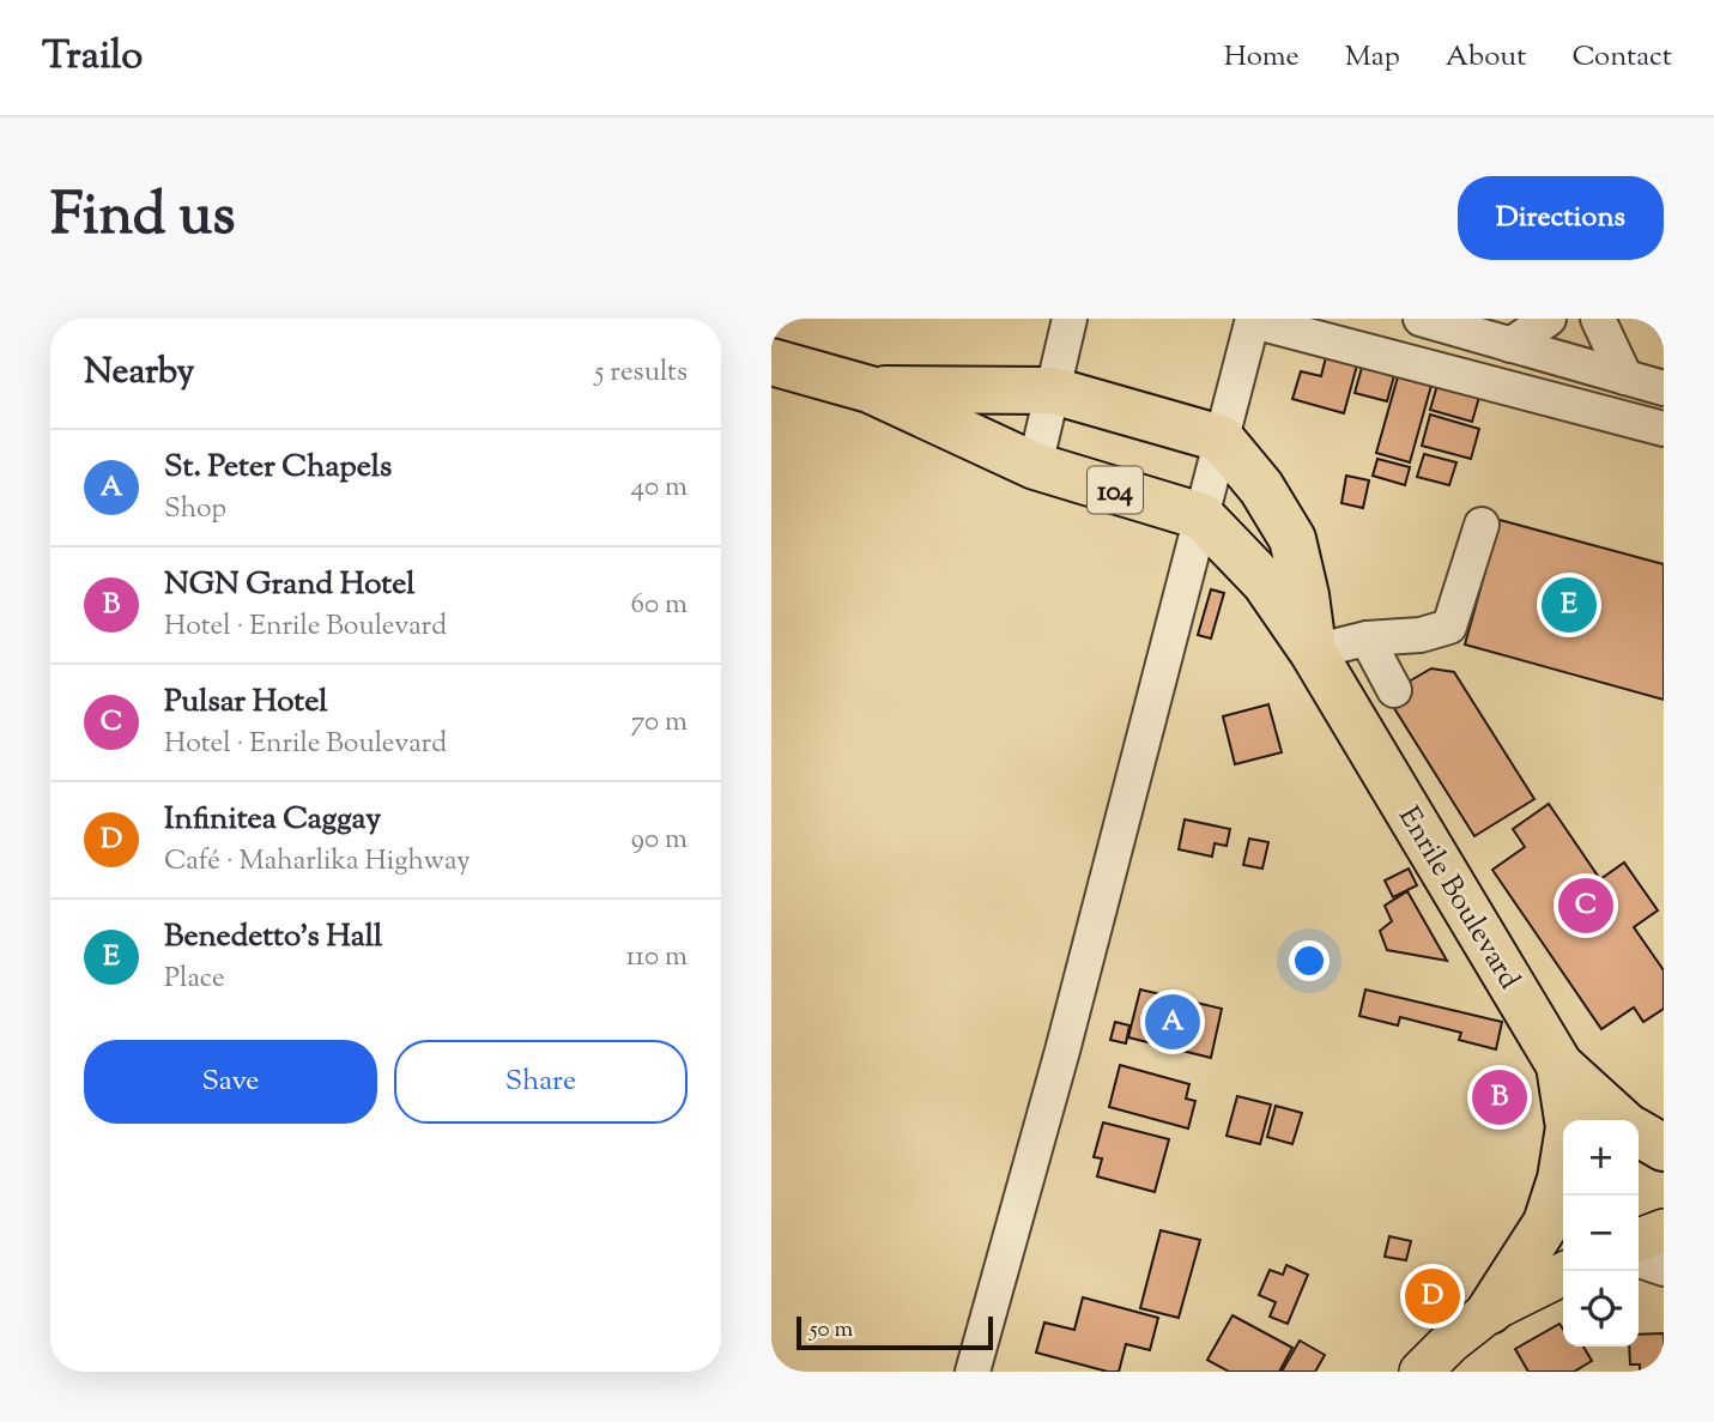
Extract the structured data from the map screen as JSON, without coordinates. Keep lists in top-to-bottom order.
{
  "streets": {
    "highway": ["104", "Enrile Boulevard"]
  },
  "crossings": [
    ["104", "Enrile Boulevard"]
  ],
  "scale_bar": "50 m",
  "page": {
    "header": "Trailo",
    "nav": [
      "Home",
      "Map",
      "About",
      "Contact"
    ],
    "title": "Find us",
    "buttons": [
      "Directions",
      ["Save", "Share"]
    ],
    "heading": ["Nearby", "5 results"],
    "list": [
      {
        "mark": "A",
        "name": "St. Peter Chapels",
        "note": "Shop",
        "value": "40 m"
      },
      {
        "mark": "B",
        "name": "NGN Grand Hotel",
        "note": "Hotel · Enrile Boulevard",
        "value": "60 m"
      },
      {
        "mark": "C",
        "name": "Pulsar Hotel",
        "note": "Hotel · Enrile Boulevard",
        "value": "70 m"
      },
      {
        "mark": "D",
        "name": "Infinitea Caggay",
        "note": "Café · Maharlika Highway",
        "value": "90 m"
      },
      {
        "mark": "E",
        "name": "Benedetto's Hall",
        "note": "Place",
        "value": "110 m"
      }
    ],
    "pins": [
      "E",
      "C",
      "A",
      "B",
      "D"
    ],
    "map_buttons": ["+", "−"],
    "scale": "50 m"
  }
}
